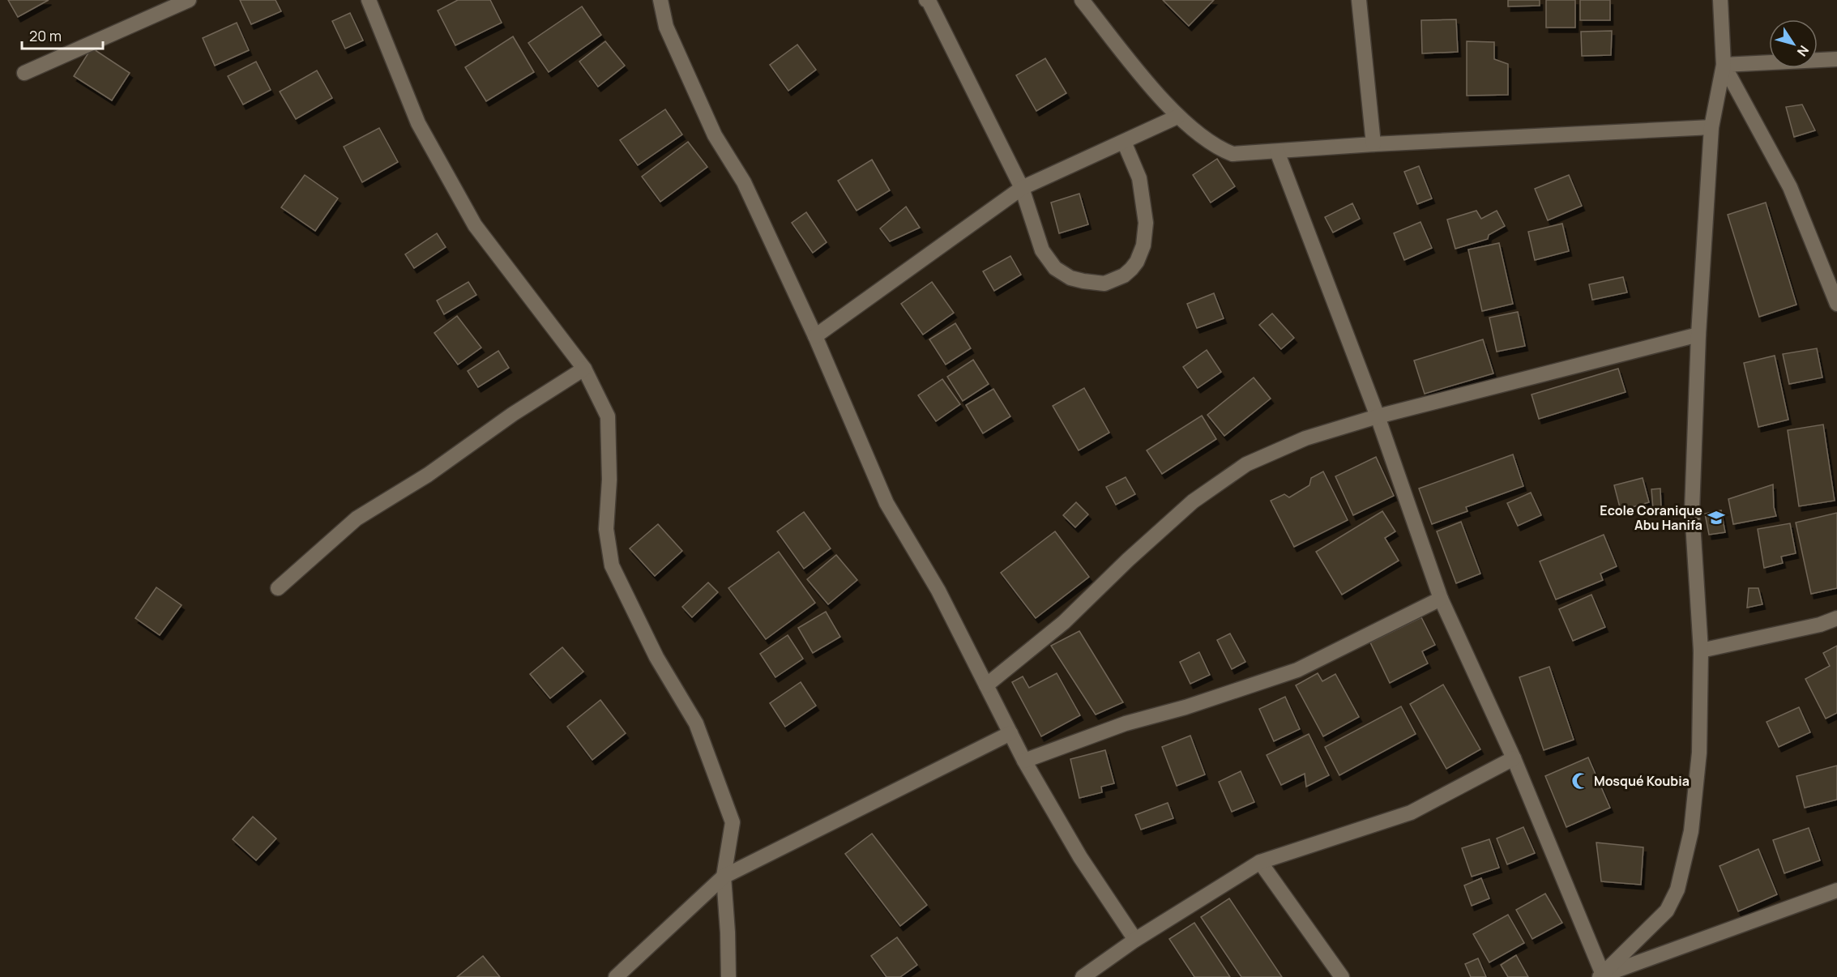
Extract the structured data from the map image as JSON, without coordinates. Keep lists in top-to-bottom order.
{
  "places": {
    "school or university": ["Ecole Coranique Abu Hanifa"],
    "mosque": ["Mosqué Koubia"]
  },
  "scale_bar": "20 m",
  "north": "bottom right"
}
